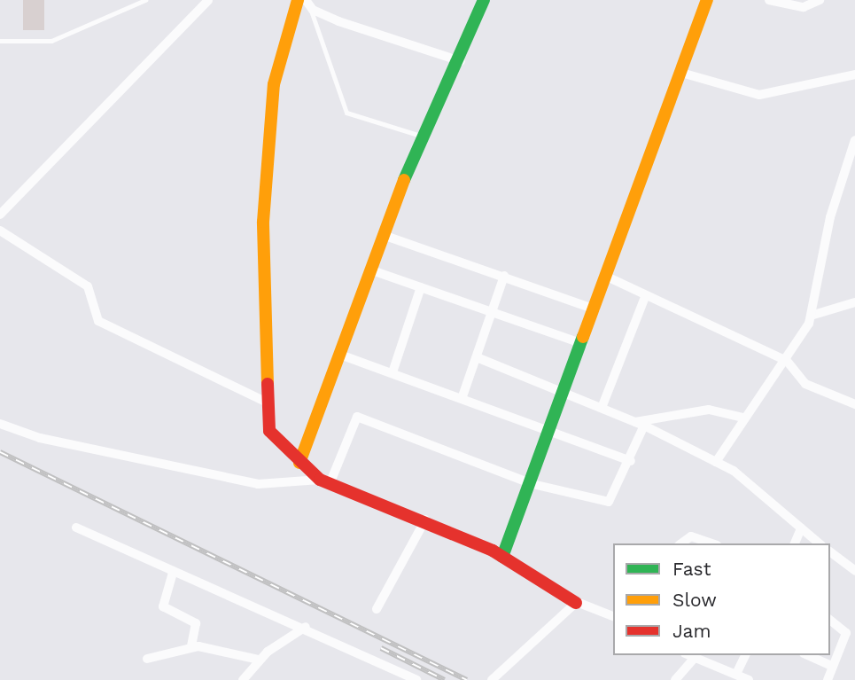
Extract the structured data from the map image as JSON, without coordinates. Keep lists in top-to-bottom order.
{
  "legend": ["Fast", "Slow", "Jam"]
}
